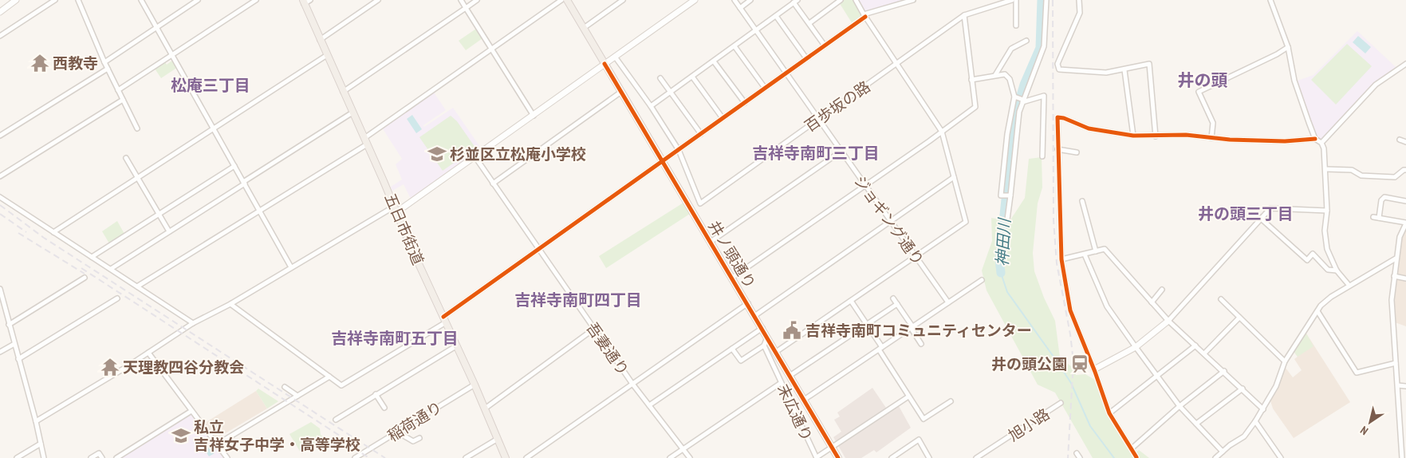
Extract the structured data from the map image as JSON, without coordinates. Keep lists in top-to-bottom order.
{
  "streets": {
    "main road": ["五日市街道", "井ノ頭通り"],
    "street": [
      "百歩坂の路",
      "ジョギング通り",
      "吾妻通り",
      "末広通り",
      "稲荷通り",
      "旭小路"
    ]
  },
  "crossings": [
    ["百歩坂の路", "ジョギング通り"],
    ["五日市街道", "稲荷通り"]
  ],
  "districts": [
    "井の頭",
    "松庵三丁目",
    "吉祥寺南町三丁目",
    "井の頭三丁目",
    "吉祥寺南町四丁目",
    "吉祥寺南町五丁目"
  ],
  "water": ["神田川"],
  "places": {
    "temple": ["西教寺", "天理教四谷分教会"],
    "school or university": ["杉並区立松庵小学校", "私立 吉祥女子中学・高等学校"],
    "public building": ["吉祥寺南町コミュニティセンター"],
    "station": ["井の頭公園"]
  },
  "north": "bottom left"
}
